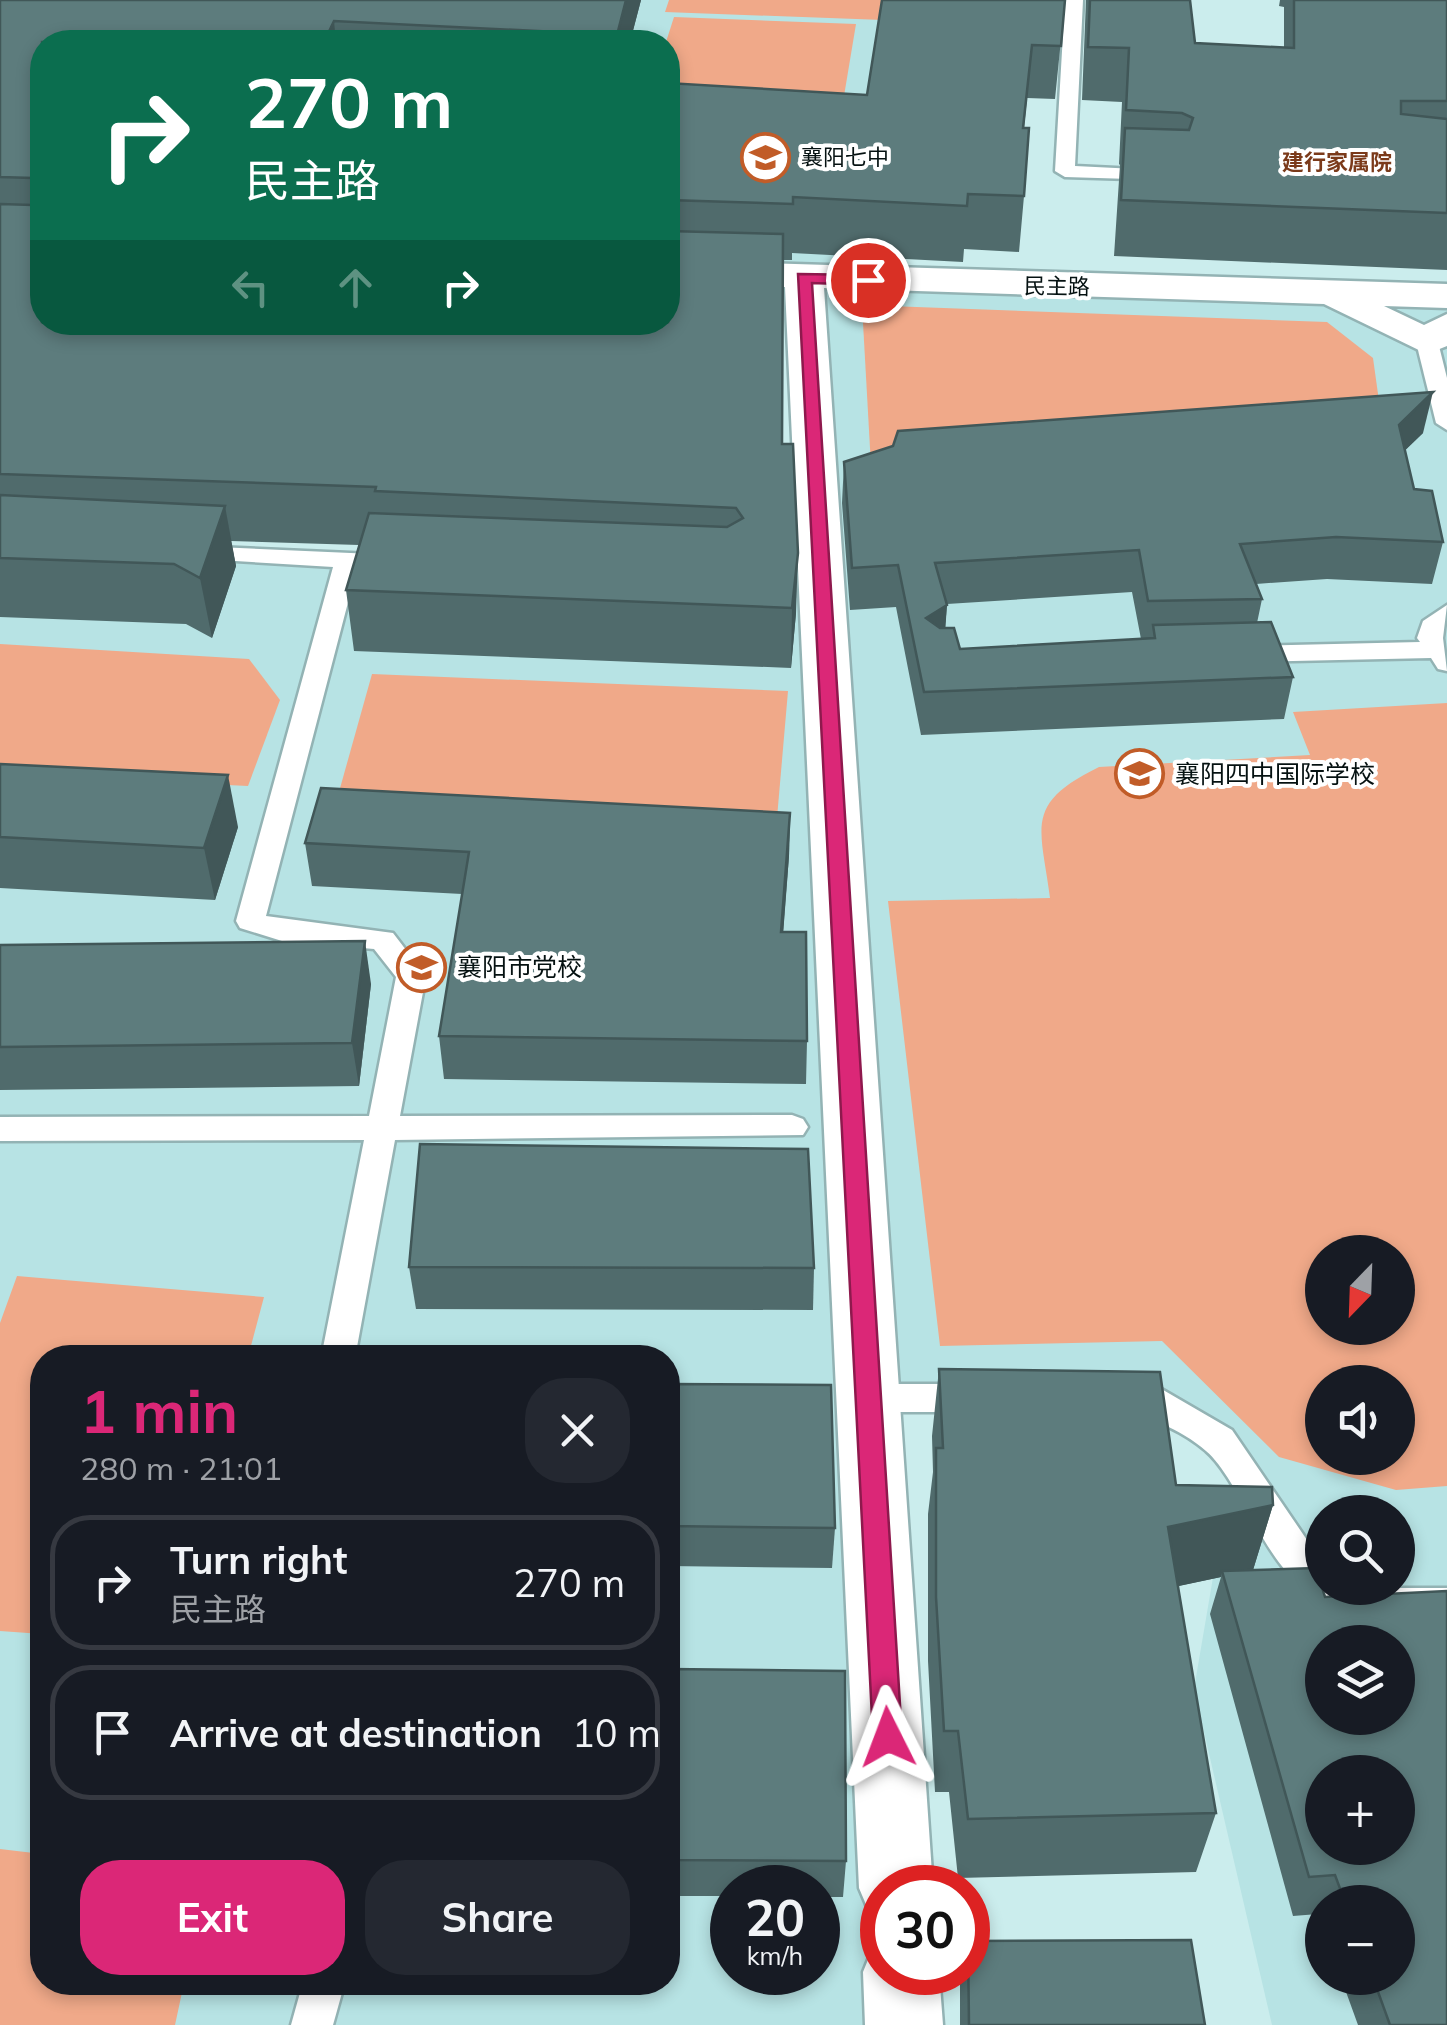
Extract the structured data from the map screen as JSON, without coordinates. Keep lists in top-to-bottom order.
{
  "streets": {
    "street": ["民主路"]
  },
  "districts": ["建行家属院"],
  "places": {
    "school or university": ["襄阳七中", "襄阳四中国际学校", "襄阳市党校"]
  },
  "north": "bottom left",
  "page": {
    "turn": ["270 m", "民主路"],
    "map_buttons": ["+", "−"],
    "heading": ["1 min", "280 m · 21:01"],
    "list": [
      {
        "name": "Turn right",
        "note": "民主路",
        "value": "270 m"
      },
      {
        "name": "Arrive at destination",
        "value": "10 m"
      }
    ],
    "buttons": ["Exit", "Share"],
    "speed": "20 km/h",
    "limit": "30"
  }
}
